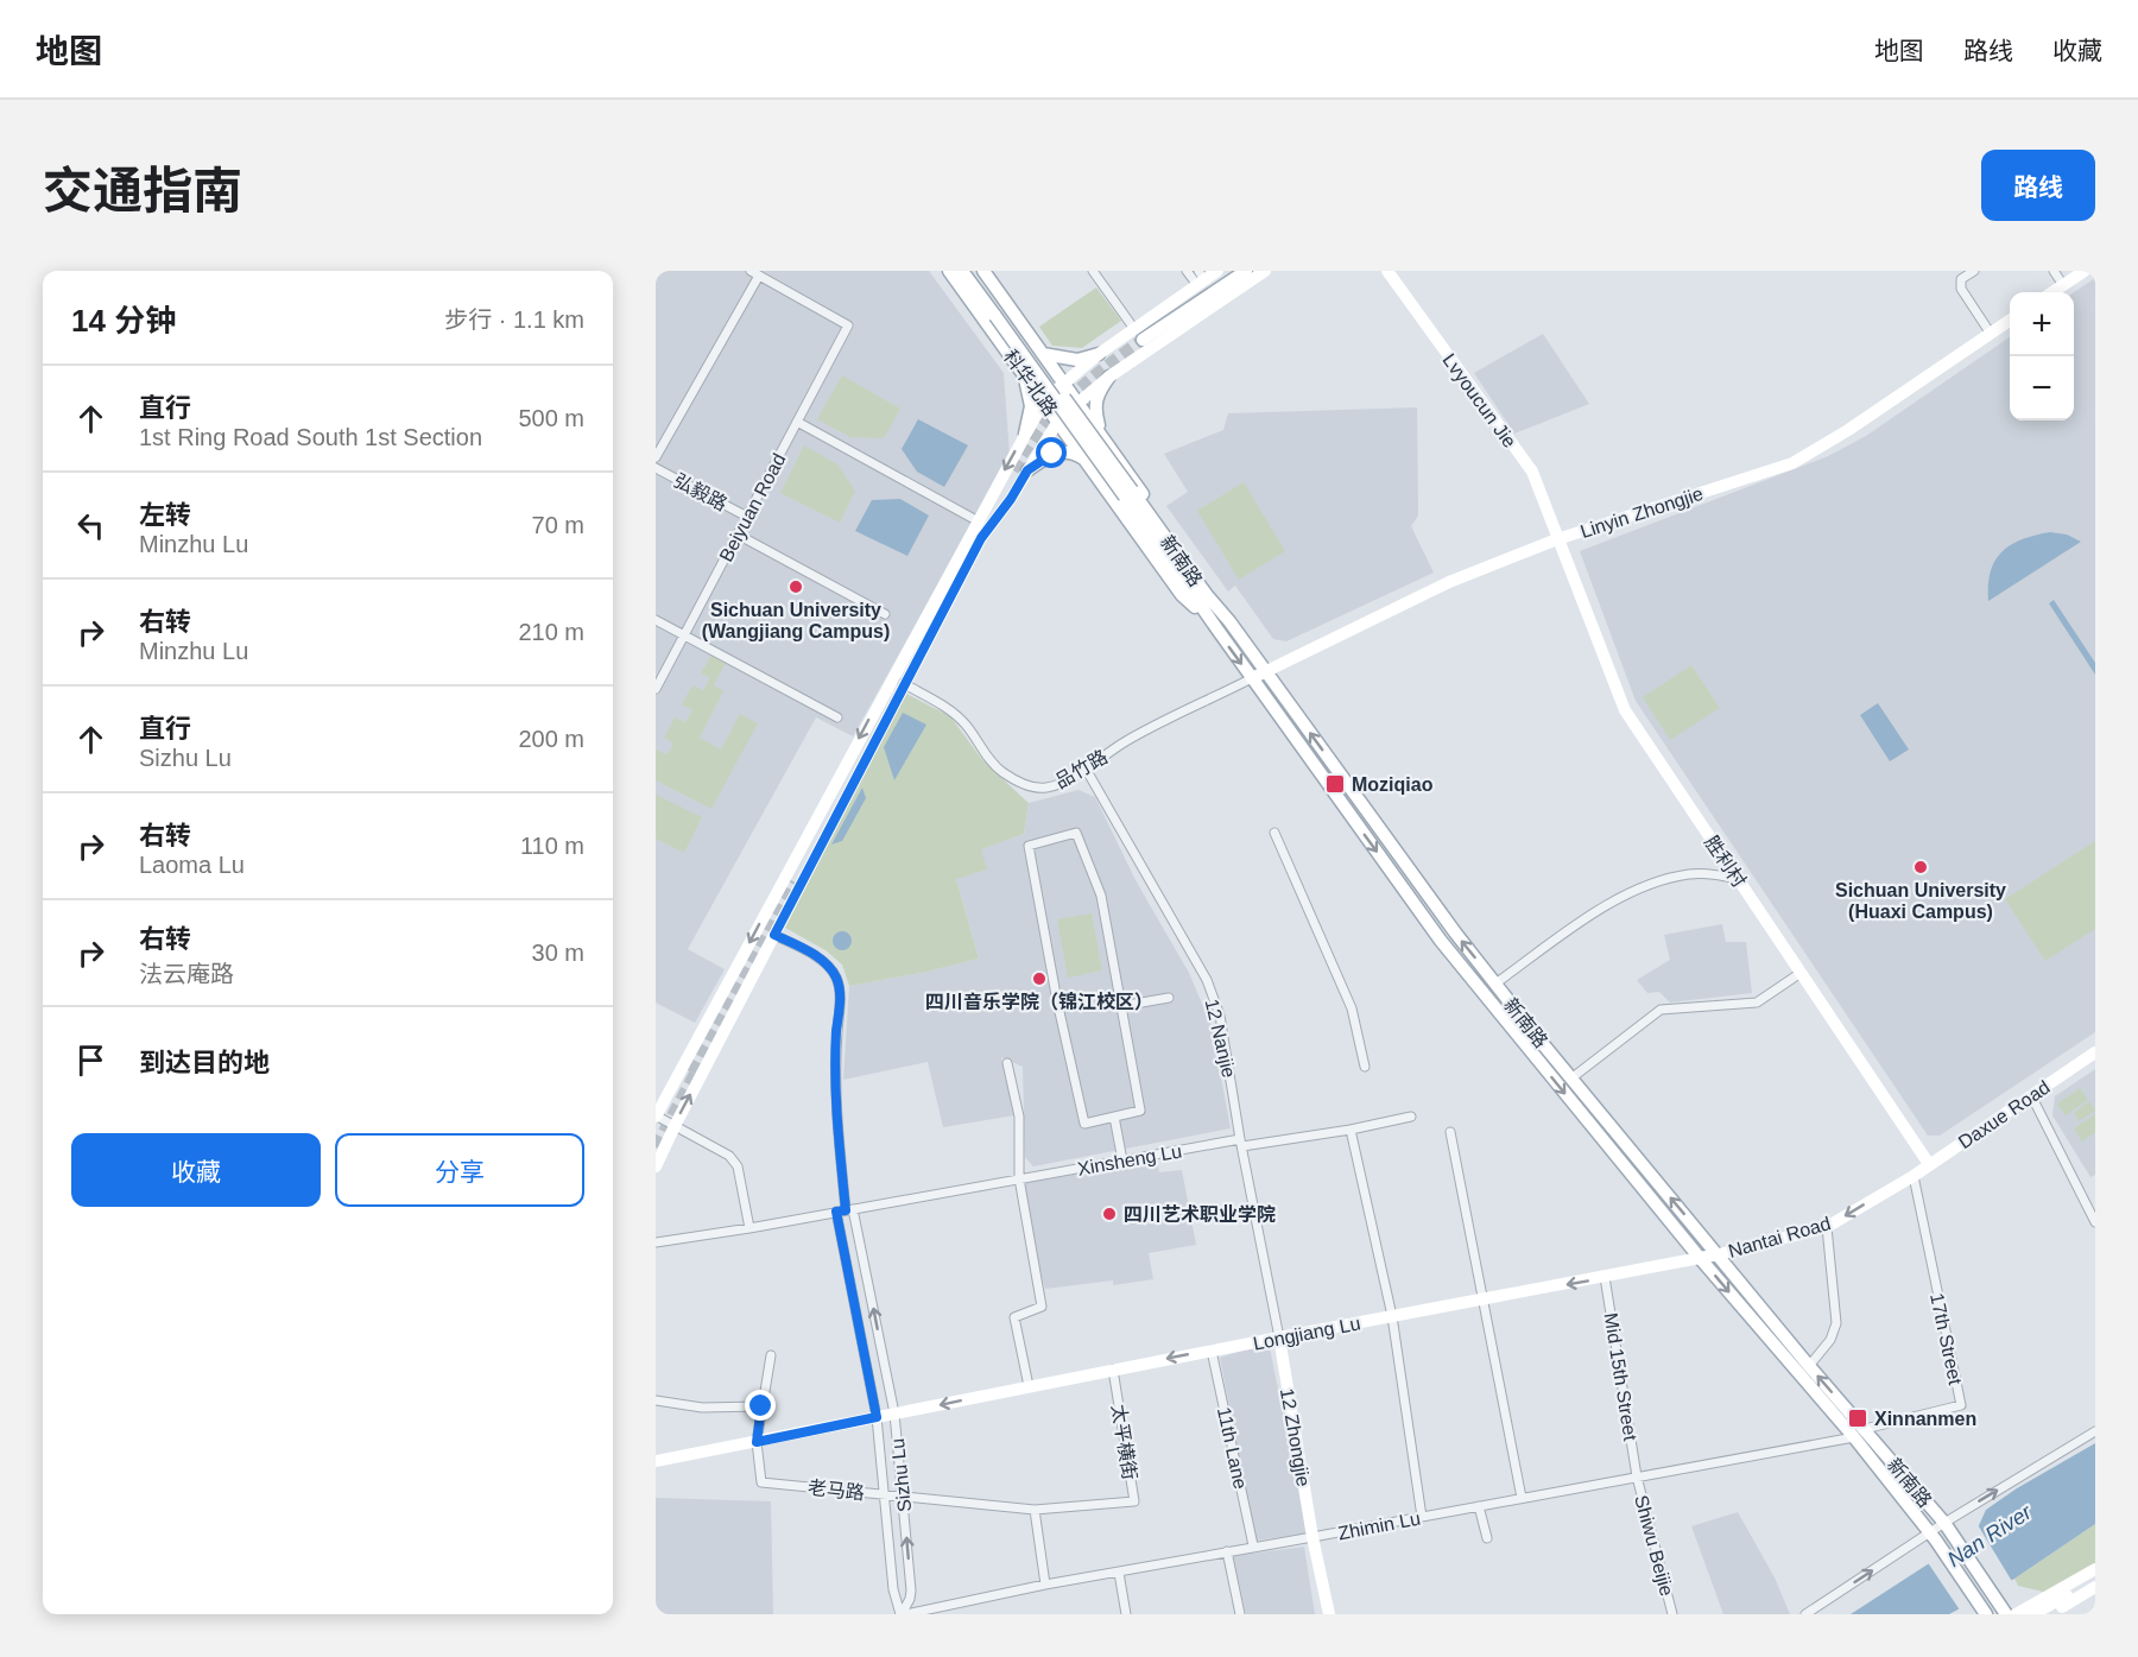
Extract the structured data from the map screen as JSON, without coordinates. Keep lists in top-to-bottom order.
{
  "streets": {
    "main road": [
      "科华北路",
      "Lvyoucun Jie",
      "Linyin Zhongjie",
      "新南路",
      "胜利村",
      "Daxue Road",
      "Nantai Road",
      "Longjiang Lu",
      "12 Zhongjie"
    ],
    "street": [
      "弘毅路",
      "Beiyuan Road",
      "品竹路",
      "12 Nanjie",
      "Xinsheng Lu",
      "17th Street",
      "Mid 15th Street",
      "太平横街",
      "11th Lane",
      "Sizhu Lu",
      "老马路",
      "Zhimin Lu",
      "Shiwu Beijie"
    ]
  },
  "crossings": [
    ["科华北路", "新南路"],
    ["Lvyoucun Jie", "Linyin Zhongjie"],
    ["Lvyoucun Jie", "胜利村"],
    ["弘毅路", "Beiyuan Road"],
    ["Linyin Zhongjie", "新南路"],
    ["Linyin Zhongjie", "品竹路"],
    ["Linyin Zhongjie", "胜利村"],
    ["新南路", "品竹路"],
    ["新南路", "Nantai Road"],
    ["新南路", "Longjiang Lu"],
    ["新南路", "17th Street"],
    ["新南路", "Zhimin Lu"],
    ["品竹路", "12 Nanjie"],
    ["胜利村", "Daxue Road"],
    ["12 Nanjie", "Xinsheng Lu"],
    ["12 Nanjie", "Longjiang Lu"],
    ["12 Nanjie", "12 Zhongjie"],
    ["Daxue Road", "Nantai Road"],
    ["Daxue Road", "17th Street"],
    ["Xinsheng Lu", "Sizhu Lu"],
    ["Nantai Road", "Longjiang Lu"],
    ["Nantai Road", "17th Street"],
    ["Longjiang Lu", "Mid 15th Street"],
    ["Longjiang Lu", "12 Zhongjie"],
    ["Longjiang Lu", "太平横街"],
    ["Longjiang Lu", "11th Lane"],
    ["Longjiang Lu", "Sizhu Lu"],
    ["Longjiang Lu", "老马路"],
    ["17th Street", "Zhimin Lu"],
    ["Mid 15th Street", "Zhimin Lu"],
    ["Mid 15th Street", "Shiwu Beijie"],
    ["12 Zhongjie", "Zhimin Lu"],
    ["太平横街", "老马路"],
    ["11th Lane", "Zhimin Lu"],
    ["Sizhu Lu", "老马路"],
    ["Sizhu Lu", "Zhimin Lu"],
    ["Zhimin Lu", "Shiwu Beijie"]
  ],
  "one_way": ["Nantai Road"],
  "water": ["Nan River"],
  "places": {
    "other": [
      "Sichuan University (Wangjiang Campus)",
      "Sichuan University (Huaxi Campus)",
      "四川音乐学院（锦江校区）",
      "四川艺术职业学院"
    ],
    "transit": ["Moziqiao", "Xinnanmen"]
  },
  "page": {
    "header": "地图",
    "nav": ["地图", "路线", "收藏"],
    "title": "交通指南",
    "buttons": [
      "路线",
      ["收藏", "分享"]
    ],
    "heading": ["14 分钟", "步行 · 1.1 km"],
    "map_buttons": ["+", "−"],
    "list": [
      ["直行", "1st Ring Road South 1st Section", "500 m"],
      ["左转", "Minzhu Lu", "70 m"],
      ["右转", "Minzhu Lu", "210 m"],
      ["直行", "Sizhu Lu", "200 m"],
      ["右转", "Laoma Lu", "110 m"],
      ["右转", "法云庵路", "30 m"],
      "到达目的地"
    ]
  }
}
